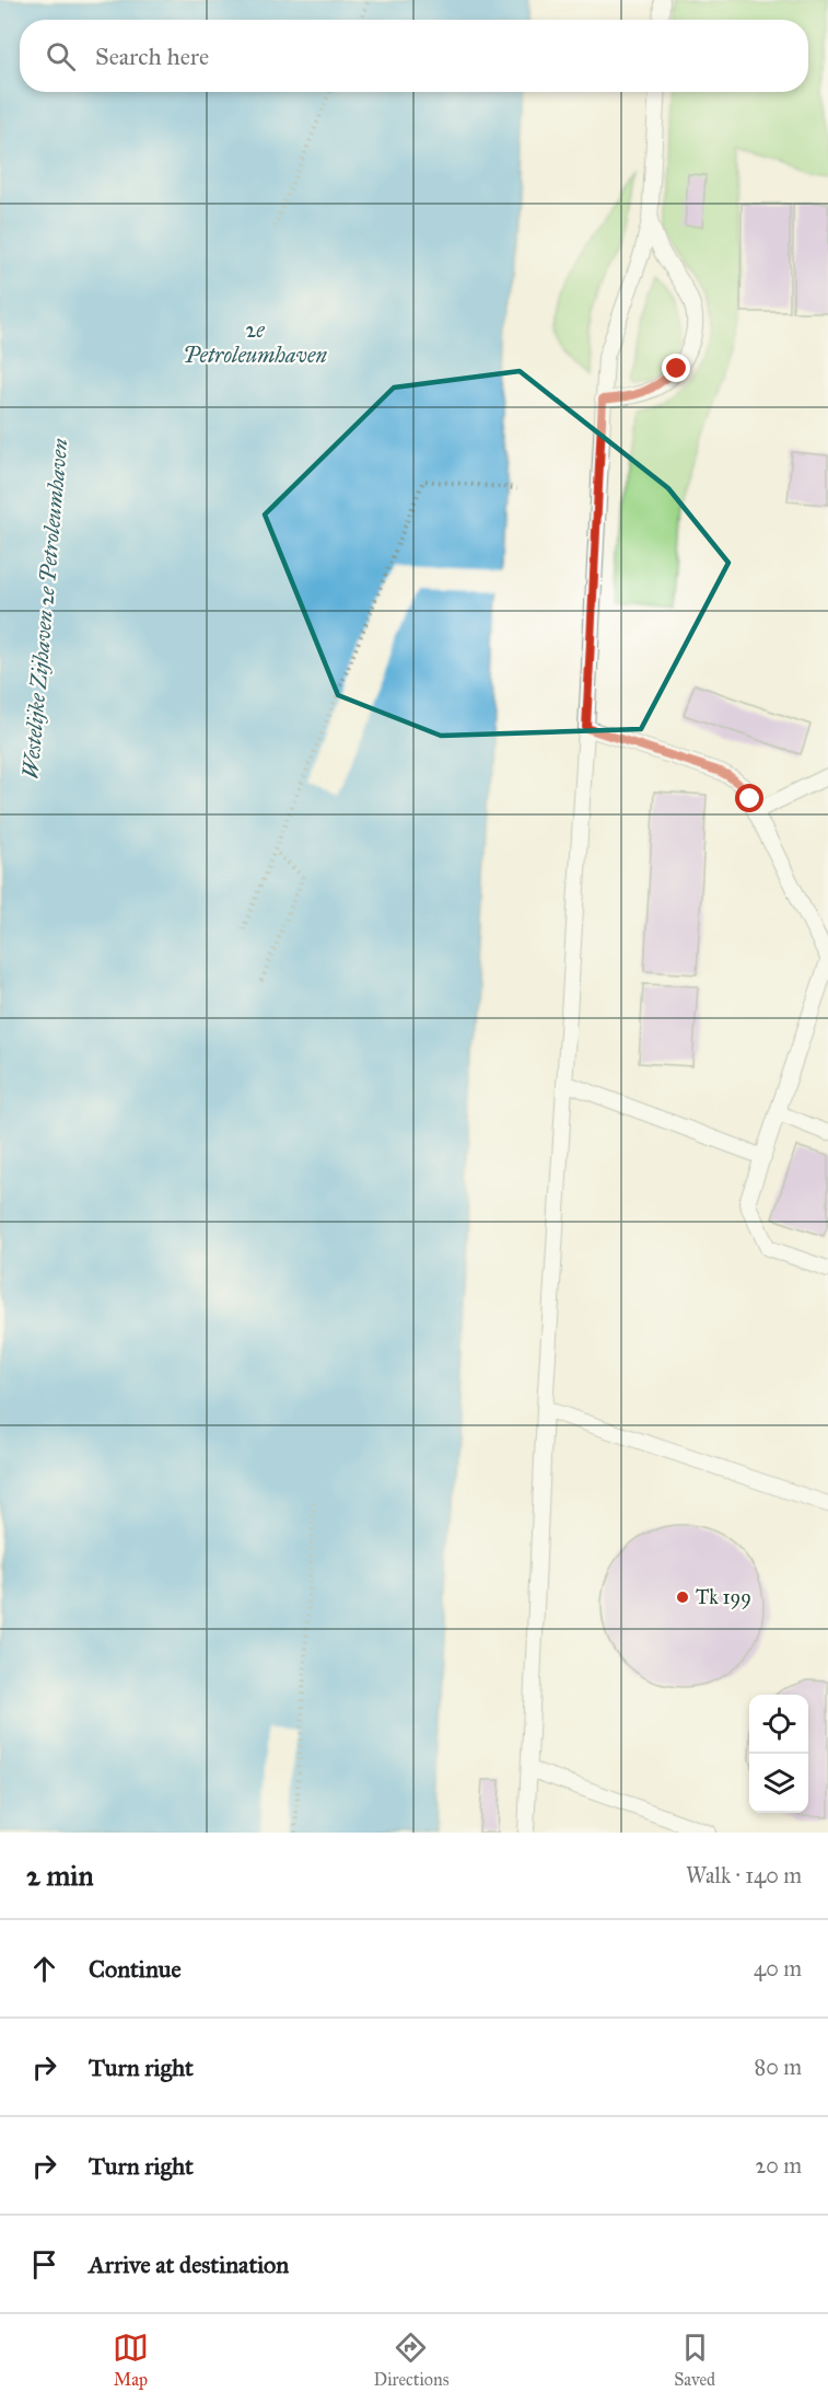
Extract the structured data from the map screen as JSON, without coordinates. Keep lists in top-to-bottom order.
{
  "water": ["2e Petroleumhaven", "Westelijke Zijhaven 2e Petroleumhaven"],
  "places": ["Tk 199"],
  "page": {
    "search": "Search here",
    "heading": ["2 min", "Walk · 140 m"],
    "list": [
      ["Continue", "40 m"],
      ["Turn right", "80 m"],
      ["Turn right", "20 m"],
      "Arrive at destination"
    ],
    "nav": ["Map", "Directions", "Saved"]
  }
}
